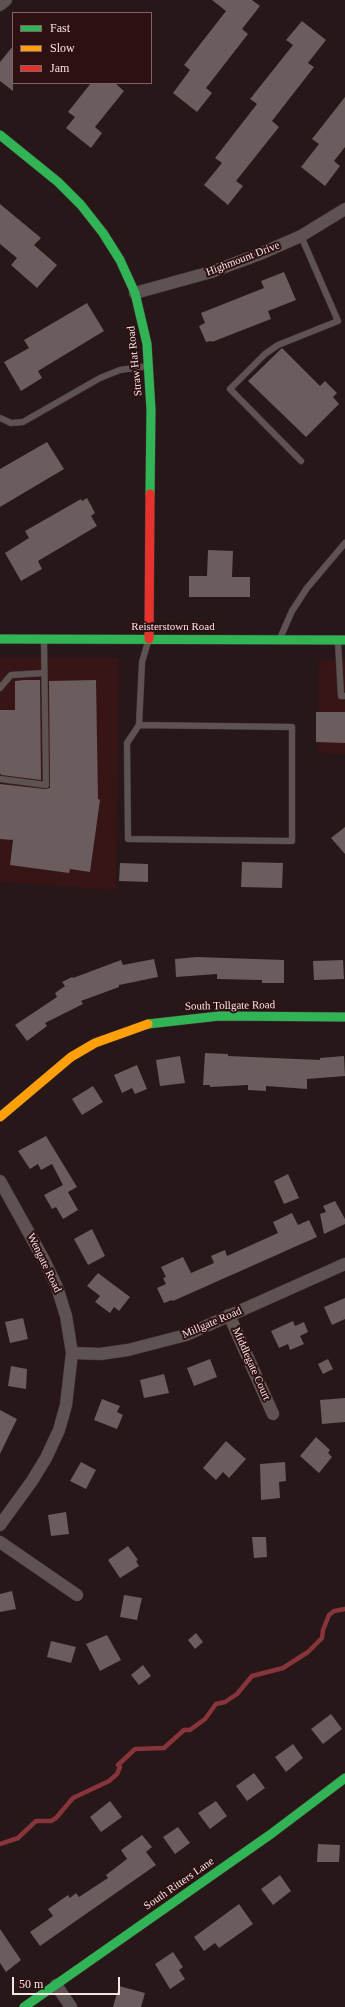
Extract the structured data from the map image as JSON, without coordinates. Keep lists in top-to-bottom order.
{
  "streets": {
    "street": [
      "Highmount Drive",
      "Straw Hat Road",
      "Reisterstown Road",
      "South Tollgate Road",
      "Wengate Road",
      "Millgate Road",
      "Middlegate Court",
      "South Ritters Lane"
    ]
  },
  "crossings": [
    ["Highmount Drive", "Straw Hat Road"],
    ["Straw Hat Road", "Reisterstown Road"],
    ["Wengate Road", "Millgate Road"],
    ["Millgate Road", "Middlegate Court"]
  ],
  "legend": ["Fast", "Slow", "Jam"],
  "scale_bar": "50 m"
}
